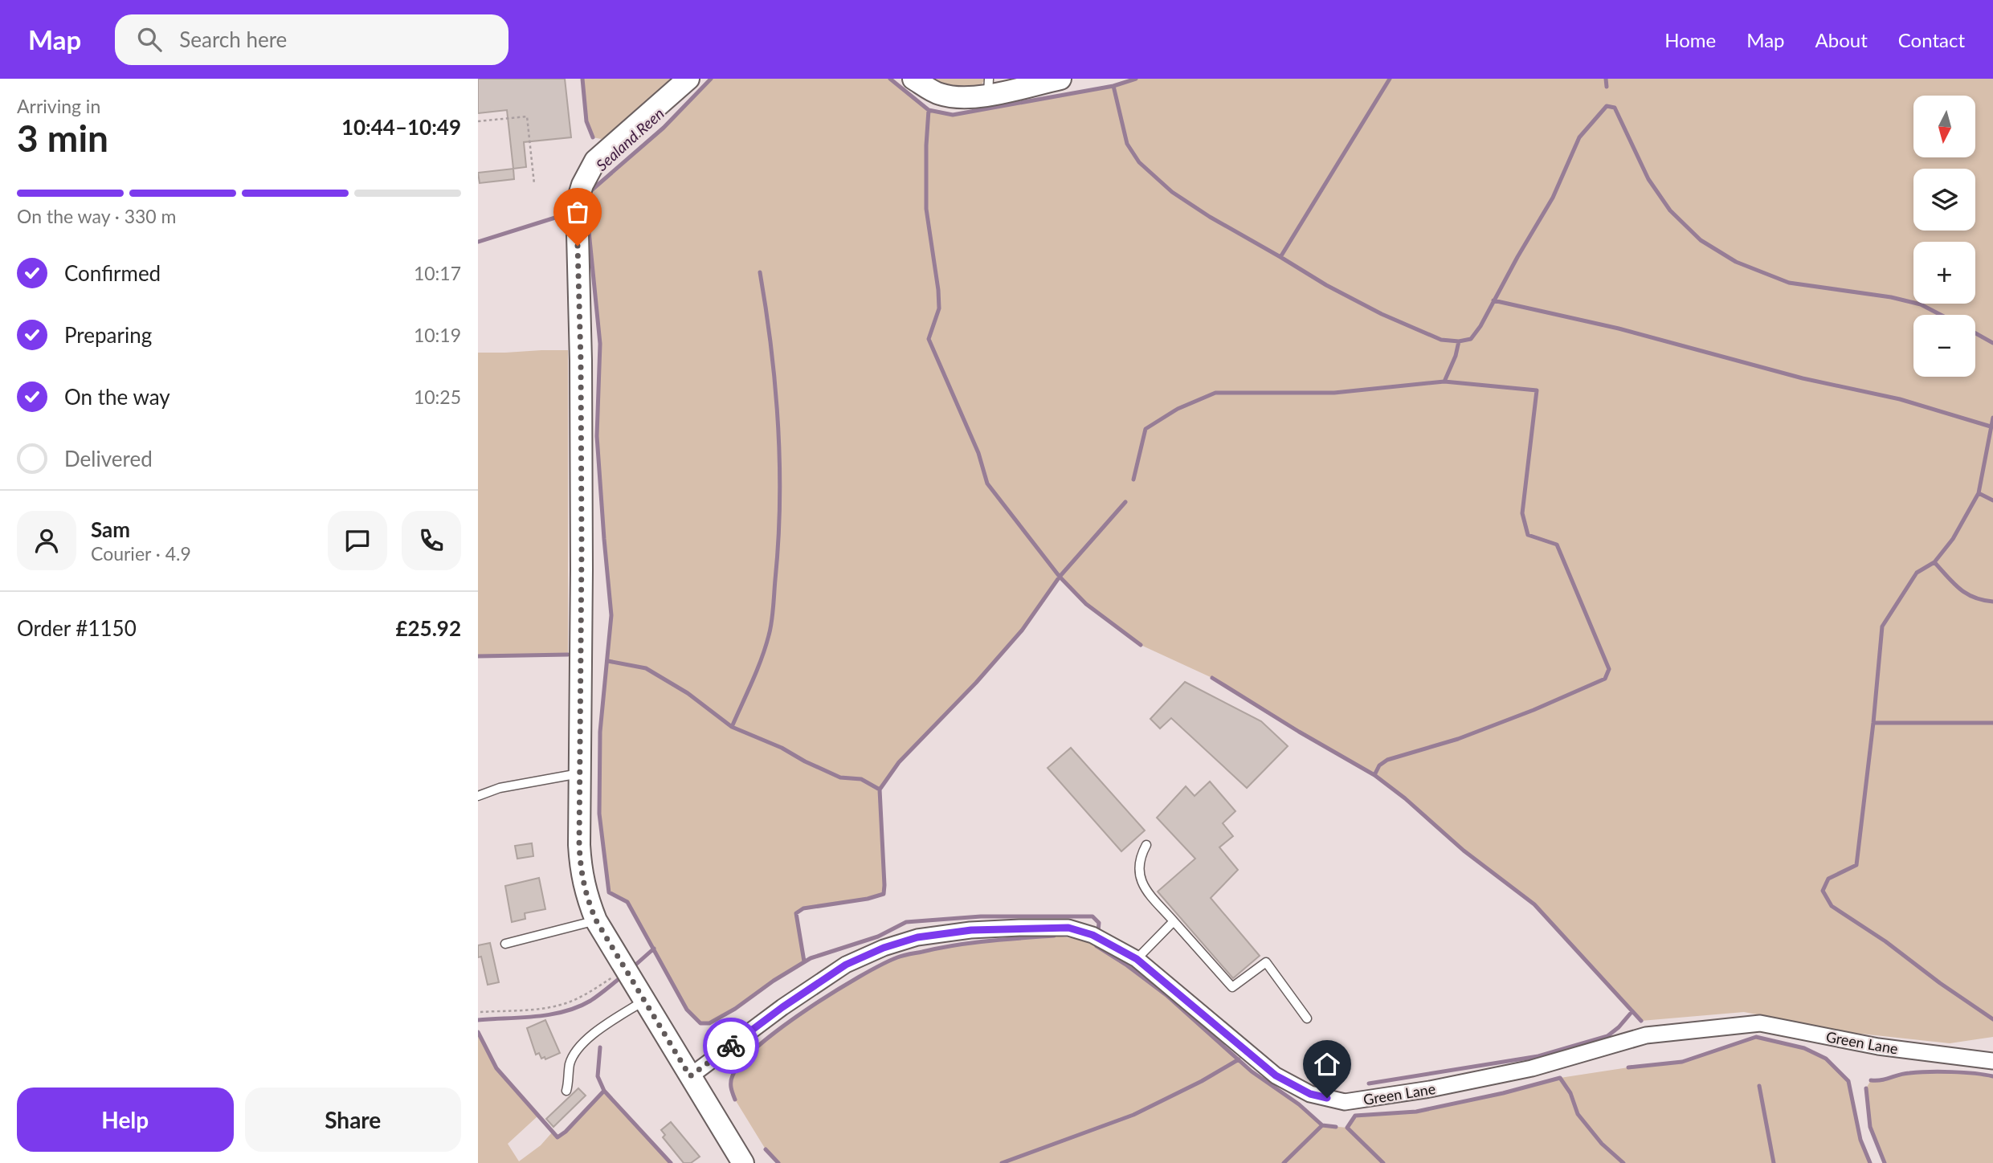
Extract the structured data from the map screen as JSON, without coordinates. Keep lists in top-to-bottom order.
{
  "streets": {
    "street": ["Green Lane"]
  },
  "water": ["Sealand Reen"],
  "north": "bottom",
  "page": {
    "header": "Map",
    "search": "Search here",
    "nav": [
      "Home",
      "Map",
      "About",
      "Contact"
    ],
    "heading": ["3 min", "Arriving in", "10:44–10:49"],
    "panel": [
      "Sam",
      "Courier · 4.9",
      "Order #1150",
      "£25.92"
    ],
    "map_buttons": ["+", "−"],
    "bar": "On the way · 330 m",
    "list": [
      ["Confirmed", "10:17"],
      ["Preparing", "10:19"],
      ["On the way", "10:25"],
      "Delivered"
    ],
    "buttons": ["Help", "Share"]
  }
}
